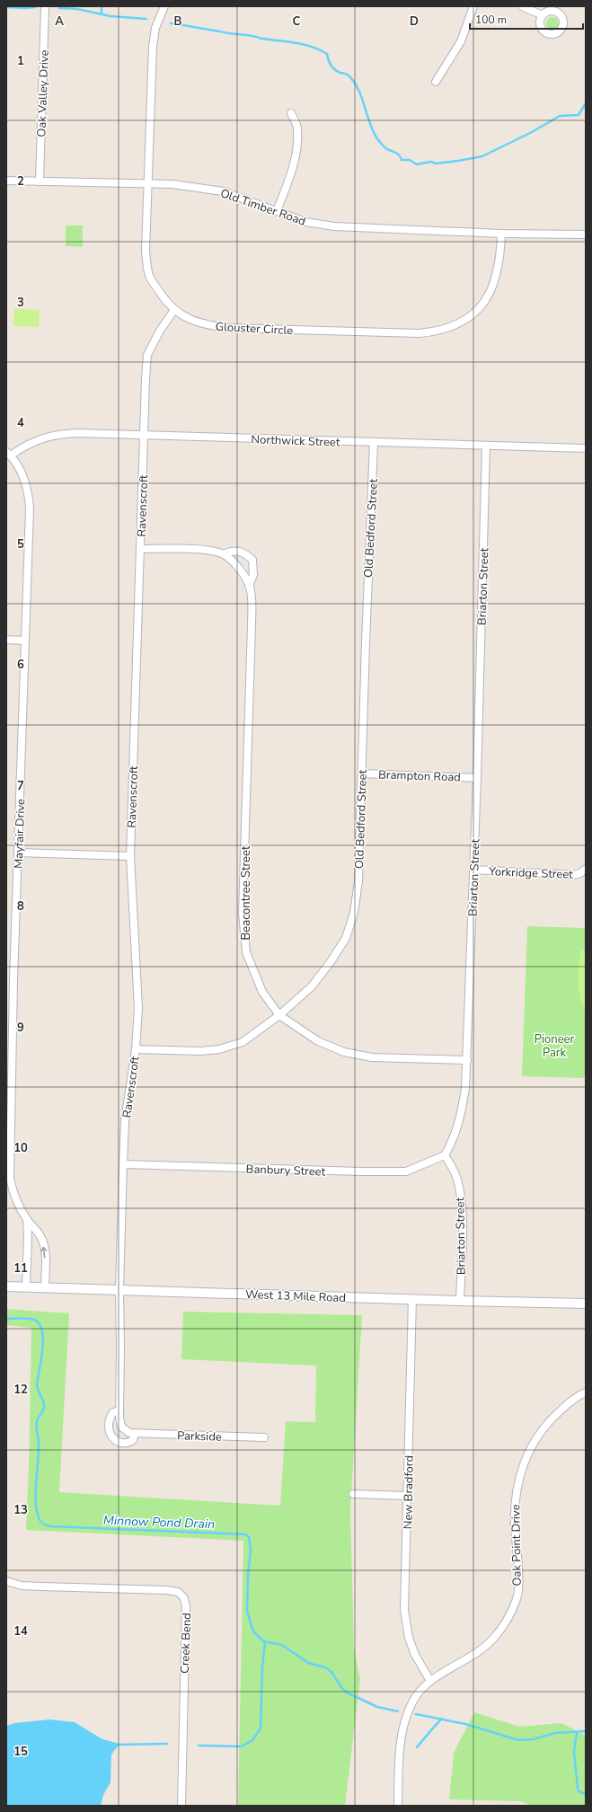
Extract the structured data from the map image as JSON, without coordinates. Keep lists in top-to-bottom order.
{
  "streets": {
    "street": [
      "Oak Valley Drive",
      "Old Timber Road",
      "Glouster Circle",
      "Northwick Street",
      "Ravenscroft",
      "Old Bedford Street",
      "Briarton Street",
      "Brampton Road",
      "Mayfair Drive",
      "Yorkridge Street",
      "Beacontree Street",
      "Banbury Street",
      "West 13 Mile Road",
      "Parkside",
      "New Bradford",
      "Oak Point Drive",
      "Creek Bend"
    ]
  },
  "crossings": [
    ["Oak Valley Drive", "Old Timber Road"],
    ["Old Timber Road", "Glouster Circle"],
    ["Glouster Circle", "Ravenscroft"],
    ["Northwick Street", "Ravenscroft"],
    ["Northwick Street", "Old Bedford Street"],
    ["Northwick Street", "Briarton Street"],
    ["Northwick Street", "Mayfair Drive"],
    ["Ravenscroft", "Old Bedford Street"],
    ["Ravenscroft", "Beacontree Street"],
    ["Ravenscroft", "Banbury Street"],
    ["Ravenscroft", "West 13 Mile Road"],
    ["Old Bedford Street", "Brampton Road"],
    ["Old Bedford Street", "Beacontree Street"],
    ["Briarton Street", "Brampton Road"],
    ["Briarton Street", "Yorkridge Street"],
    ["Briarton Street", "Beacontree Street"],
    ["Briarton Street", "Banbury Street"],
    ["Briarton Street", "West 13 Mile Road"],
    ["Mayfair Drive", "West 13 Mile Road"],
    ["West 13 Mile Road", "New Bradford"],
    ["New Bradford", "Oak Point Drive"]
  ],
  "water": ["Minnow Pond Drain"],
  "parks": ["Pioneer Park"],
  "scale_bar": "100 m",
  "grid": {
    "columns": [
      "A",
      "B",
      "C",
      "D"
    ],
    "rows": [
      "1",
      "2",
      "3",
      "4",
      "5",
      "6",
      "7",
      "8",
      "9",
      "10",
      "11",
      "12",
      "13",
      "14",
      "15"
    ]
  }
}
